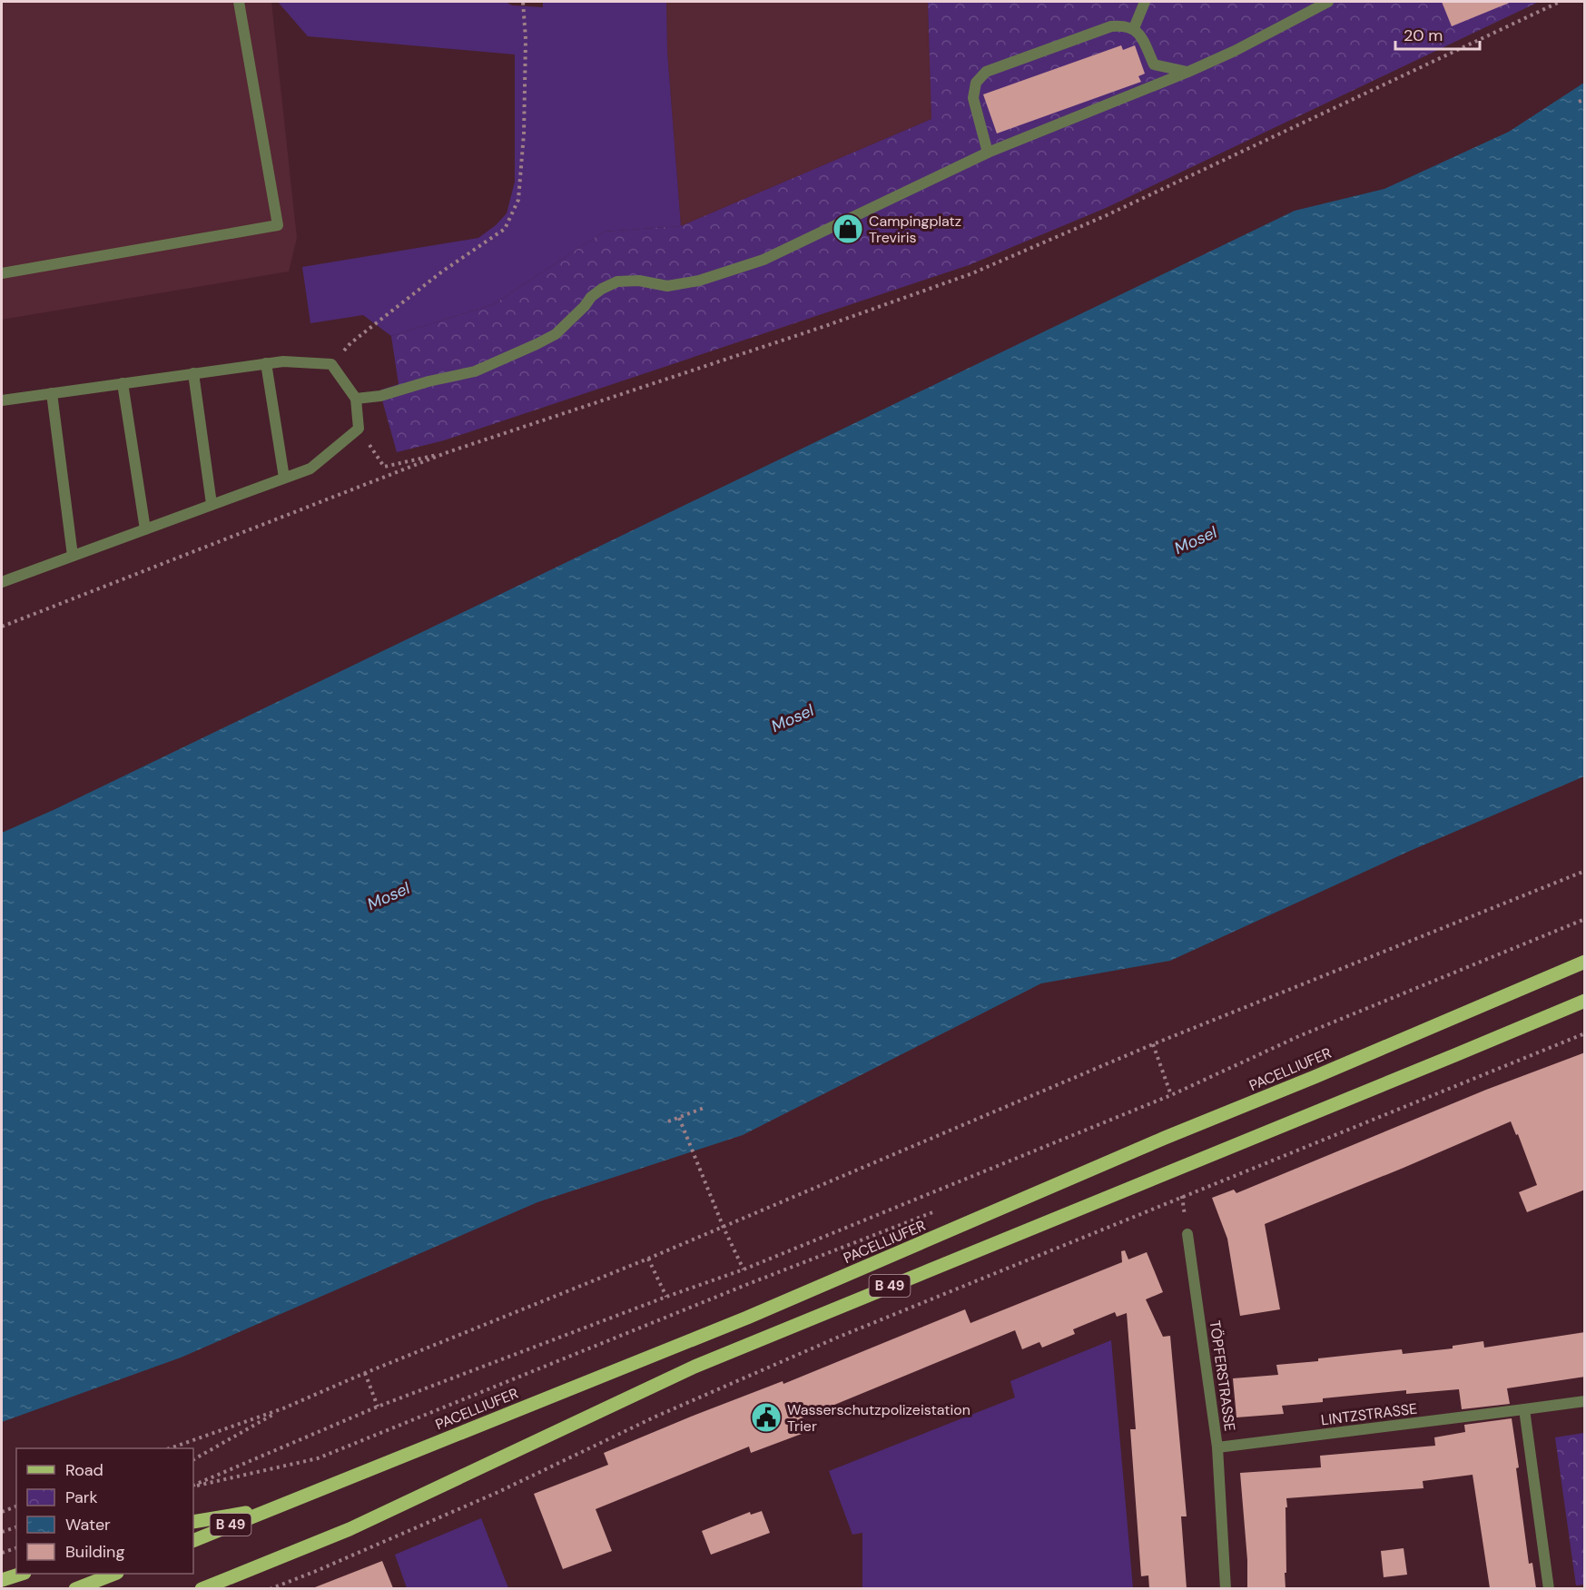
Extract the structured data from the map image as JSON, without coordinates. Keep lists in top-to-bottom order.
{
  "streets": {
    "main road": ["PACELLIUFER", "B 49"],
    "street": ["TÖPFERSTRASSE", "LINTZSTRASSE"]
  },
  "crossings": [
    ["TÖPFERSTRASSE", "LINTZSTRASSE"]
  ],
  "water": ["Mosel"],
  "places": {
    "shop": ["Campingplatz Treviris"],
    "public building": ["Wasserschutzpolizeistation Trier"]
  },
  "legend": [
    "Road",
    "Park",
    "Water",
    "Building"
  ],
  "scale_bar": "20 m"
}
